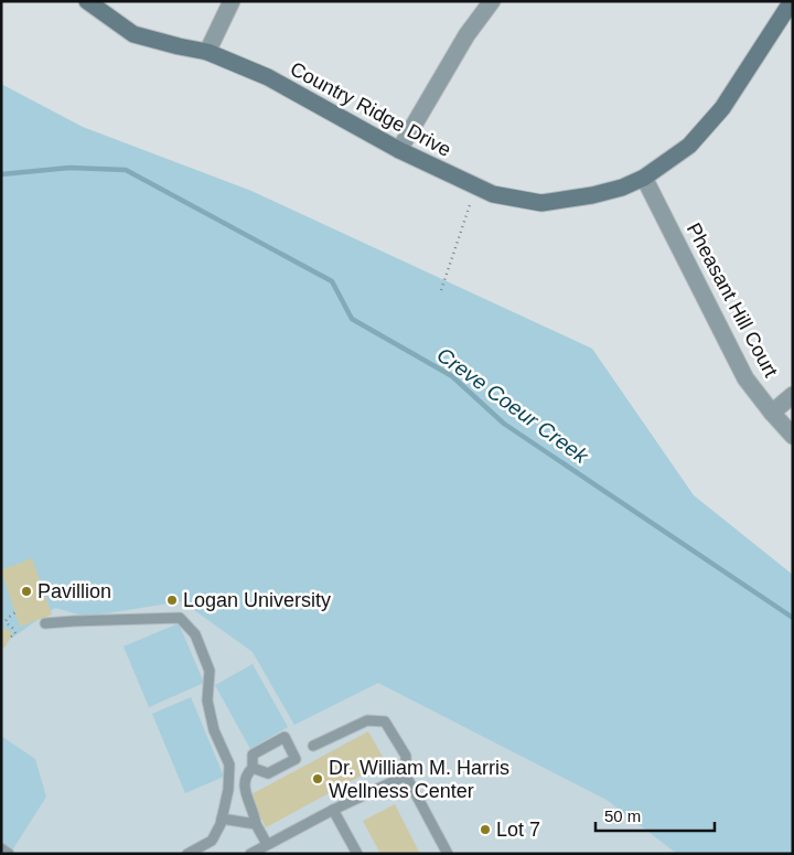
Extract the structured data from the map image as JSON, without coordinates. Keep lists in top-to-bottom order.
{
  "streets": {
    "street": ["Country Ridge Drive", "Pheasant Hill Court"]
  },
  "crossings": [
    ["Country Ridge Drive", "Pheasant Hill Court"]
  ],
  "water": ["Creve Coeur Creek"],
  "places": [
    "Pavillion",
    "Logan University",
    "Dr. William M. Harris Wellness Center",
    "Lot 7"
  ],
  "scale_bar": "50 m"
}
